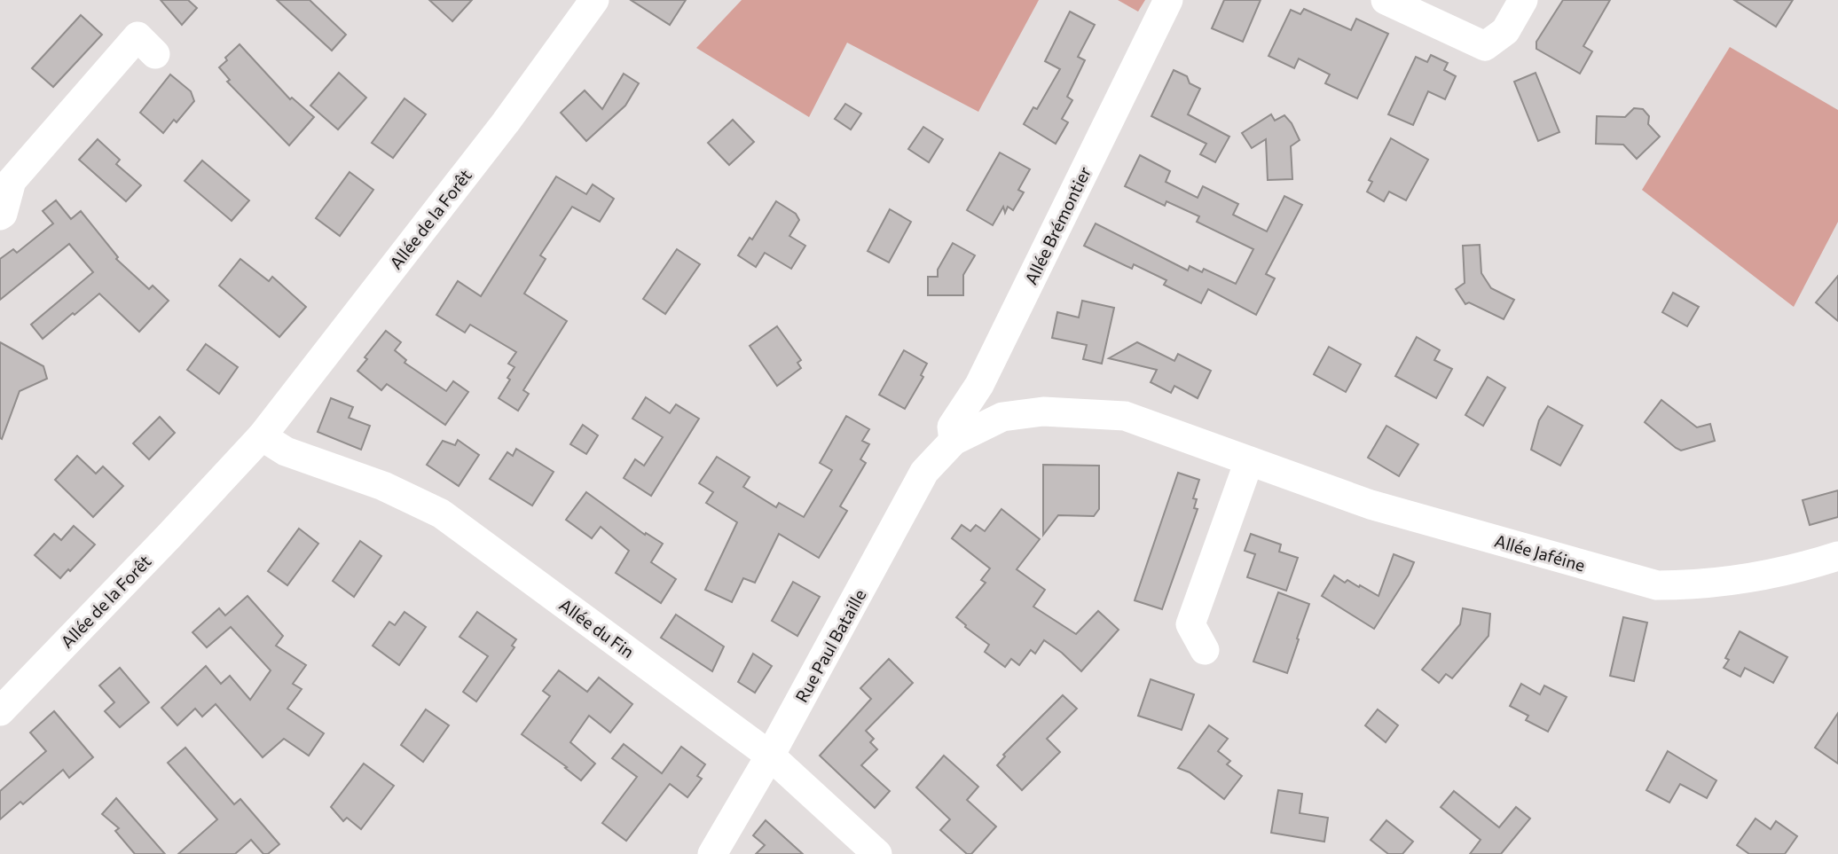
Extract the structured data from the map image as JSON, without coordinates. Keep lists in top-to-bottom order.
{
  "streets": {
    "street": [
      "Allée de la Forêt",
      "Allée Brémontier",
      "Allée Jaféine",
      "Allée du Fin",
      "Rue Paul Bataille"
    ]
  },
  "crossings": [
    ["Allée de la Forêt", "Allée du Fin"],
    ["Allée Brémontier", "Allée Jaféine"],
    ["Allée Brémontier", "Rue Paul Bataille"],
    ["Allée Jaféine", "Rue Paul Bataille"],
    ["Allée du Fin", "Rue Paul Bataille"]
  ]
}
